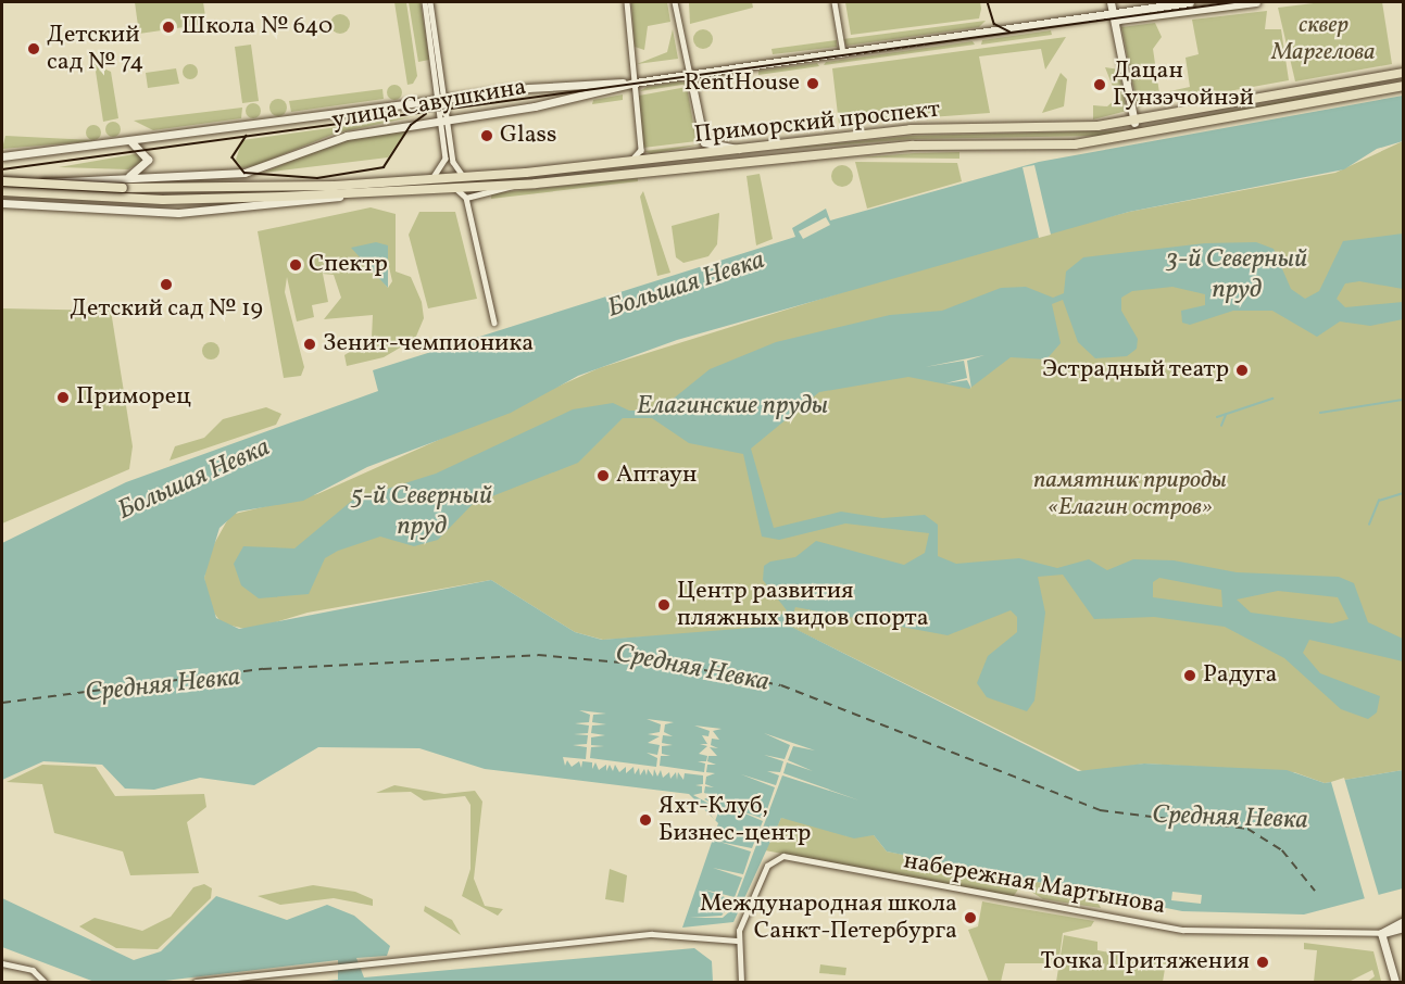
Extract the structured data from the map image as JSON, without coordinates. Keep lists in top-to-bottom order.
{
  "streets": {
    "main road": ["улица Савушкина", "Приморский проспект", "набережная Мартынова"]
  },
  "water": [
    "3-й Северный пруд",
    "Большая Невка",
    "Елагинские пруды",
    "5-й Северный пруд",
    "Средняя Невка"
  ],
  "parks": ["сквер Маргелова", "памятник природы «Елагин остров»"],
  "places": [
    "Школа № 640",
    "Детский сад № 74",
    "RentHouse",
    "Дацан Гунзэчойнэй",
    "Glass",
    "Спектр",
    "Детский сад № 19",
    "Зенит-чемпионика",
    "Эстрадный театр",
    "Приморец",
    "Аптаун",
    "Центр развития пляжных видов спорта",
    "Радуга",
    "Яхт-Клуб, Бизнес-центр",
    "Международная школа Санкт-Петербурга",
    "Точка Притяжения"
  ]
}
